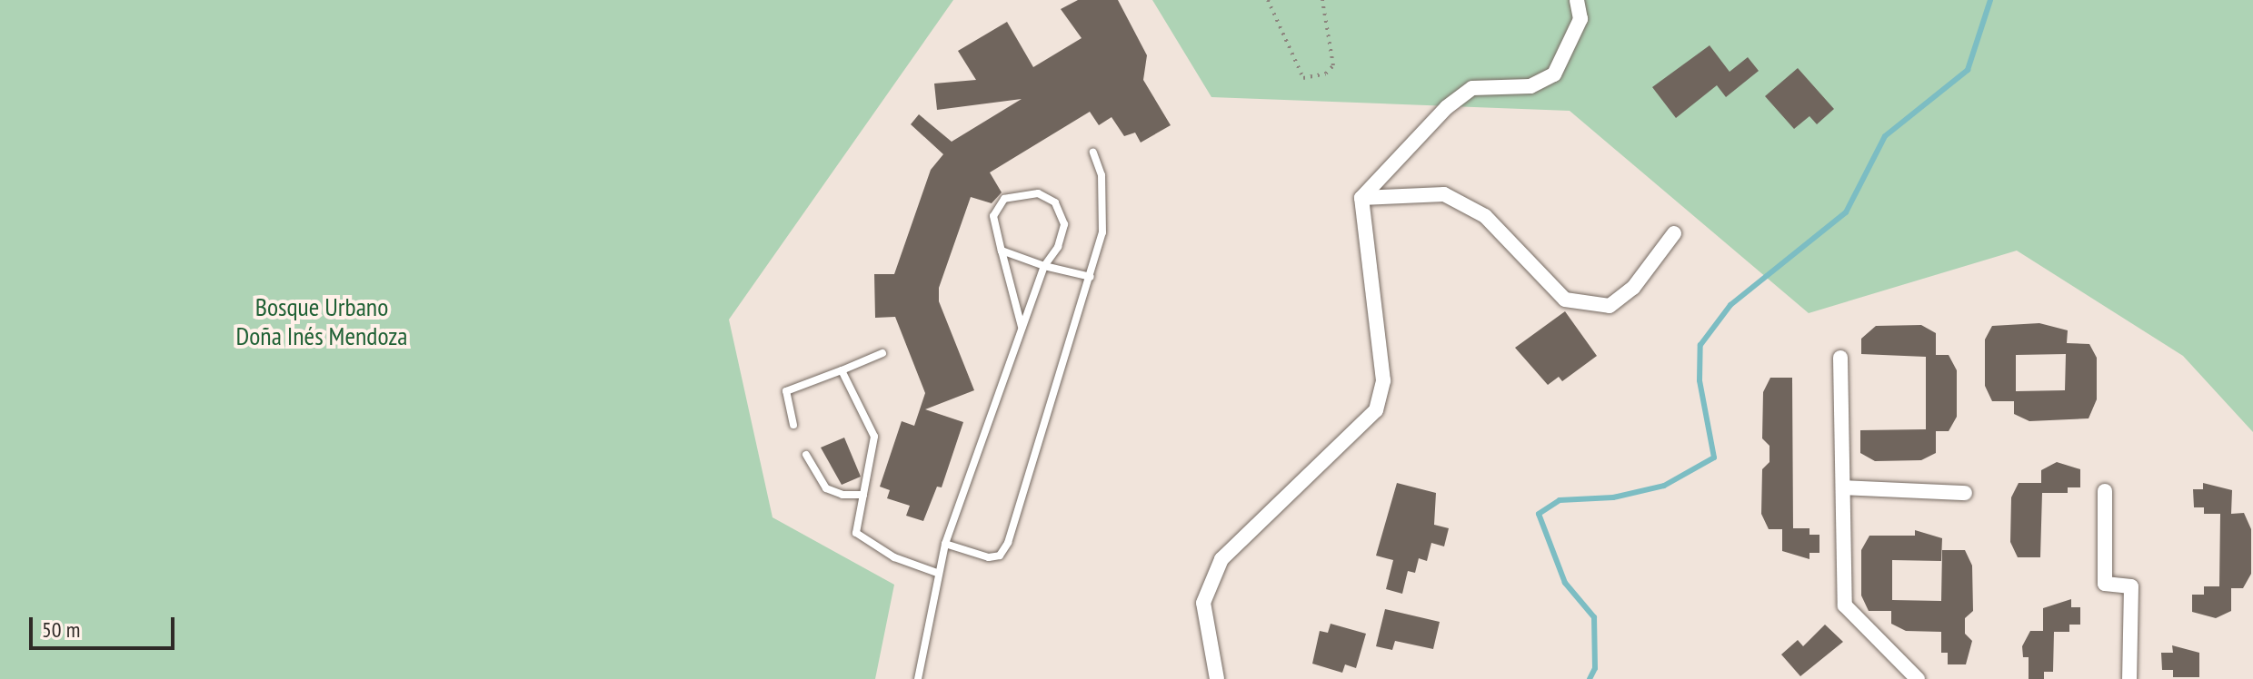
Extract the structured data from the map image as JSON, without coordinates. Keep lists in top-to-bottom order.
{
  "parks": ["Bosque Urbano Doña Inés Mendoza"],
  "scale_bar": "50 m"
}
